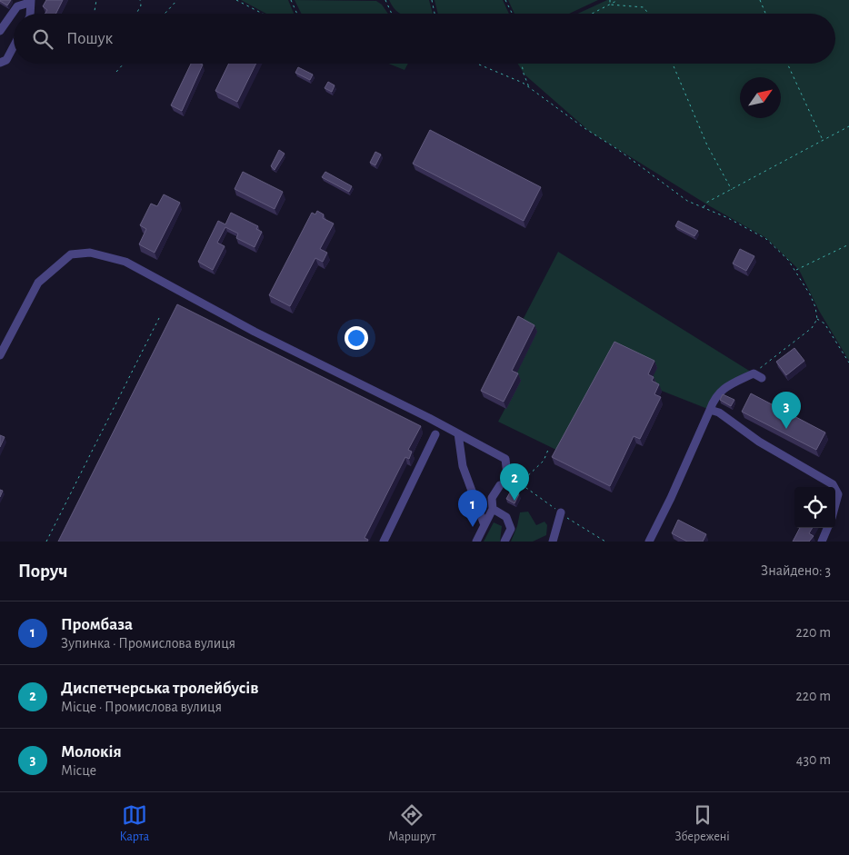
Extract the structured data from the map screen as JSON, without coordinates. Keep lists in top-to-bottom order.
{
  "north": "top right",
  "page": {
    "search": "Пошук",
    "pins": ["3", "2", "1"],
    "heading": ["Поруч", "Знайдено: 3"],
    "list": [
      {
        "mark": "1",
        "name": "Промбаза",
        "note": "Зупинка · Промислова вулиця",
        "value": "220 m"
      },
      {
        "mark": "2",
        "name": "Диспетчерська тролейбусів",
        "note": "Місце · Промислова вулиця",
        "value": "220 m"
      },
      {
        "mark": "3",
        "name": "Молокія",
        "note": "Місце",
        "value": "430 m"
      }
    ],
    "nav": ["Карта", "Маршрут", "Збережені"]
  }
}
